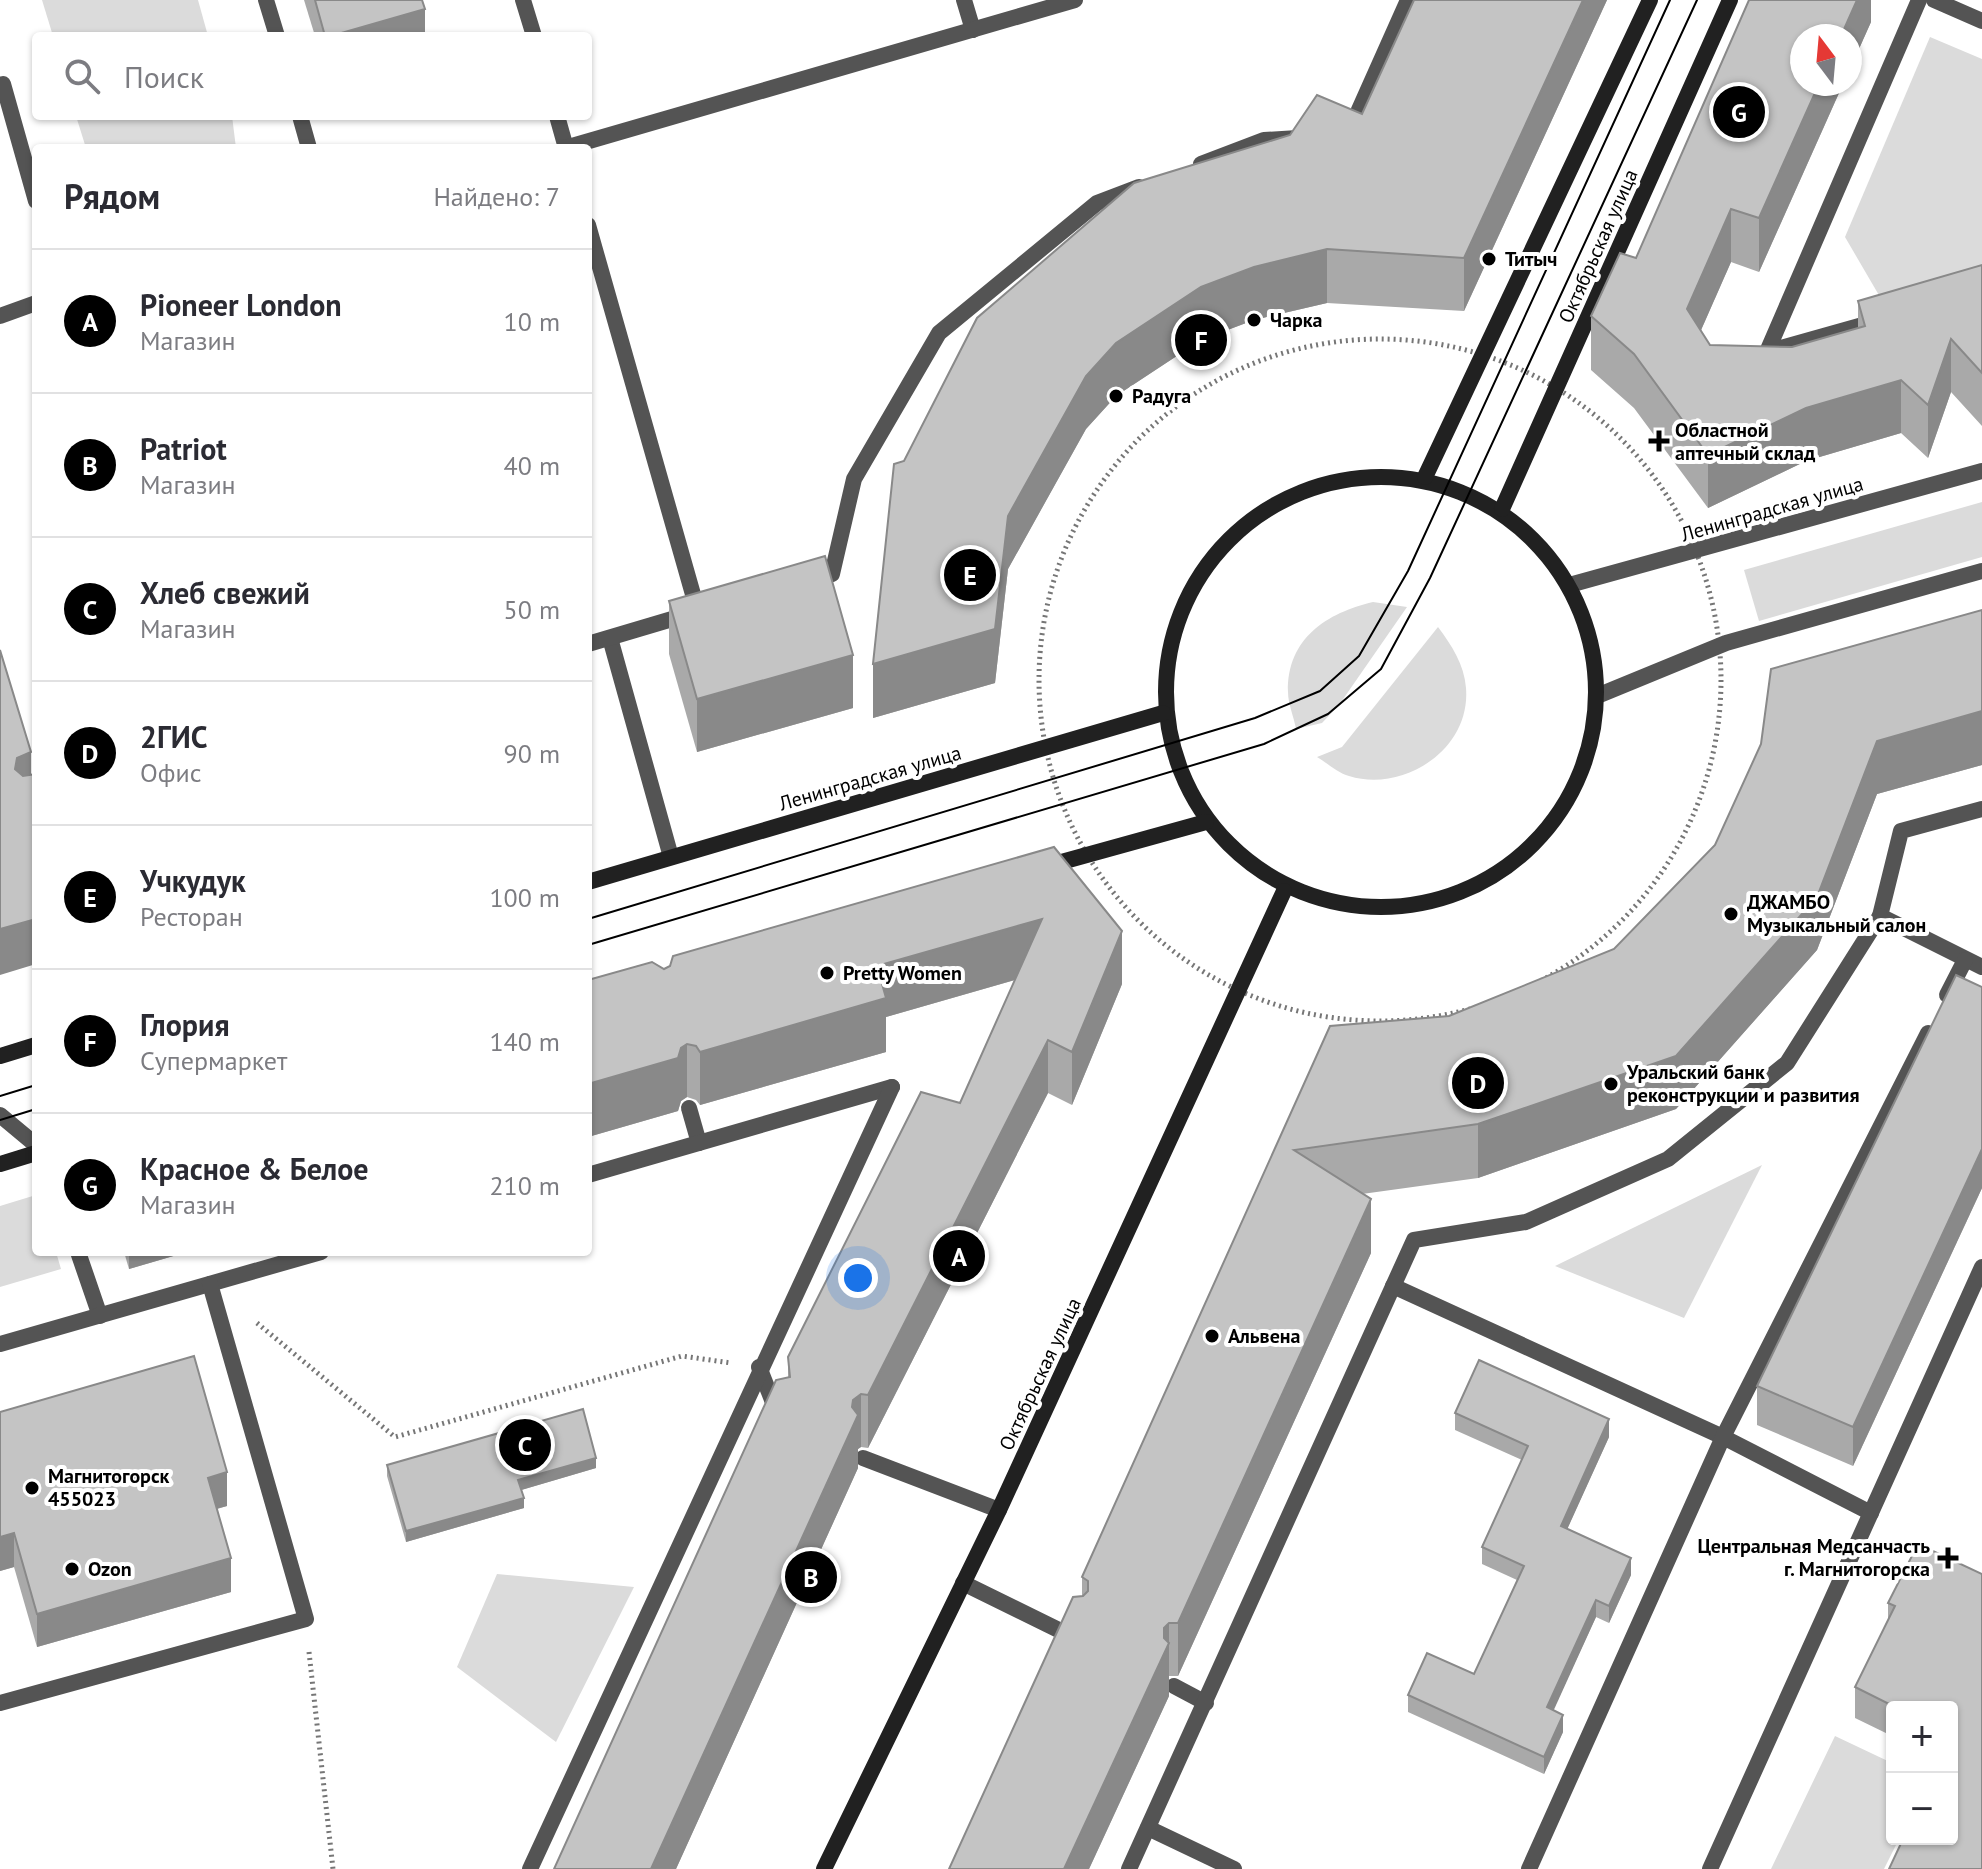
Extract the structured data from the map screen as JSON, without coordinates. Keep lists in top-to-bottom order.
{
  "streets": {
    "main road": ["Октябрьская улица", "Ленинградская улица"]
  },
  "places": {
    "other": [
      "Титыч",
      "Чарка",
      "Радуга",
      "ДЖАМБО Музыкальный салон",
      "Pretty Women",
      "Уральский банк реконструкции и развития",
      "Альвена",
      "Магнитогорск 455023",
      "Ozon"
    ],
    "health": ["Областной аптечный склад", "Центральная Медсанчасть г. Магнитогорска"]
  },
  "north": "top",
  "page": {
    "search": "Поиск",
    "pins": [
      "G",
      "F",
      "E",
      "D",
      "A",
      "C",
      "B"
    ],
    "heading": ["Рядом", "Найдено: 7"],
    "list": [
      {
        "mark": "A",
        "name": "Pioneer London",
        "note": "Магазин",
        "value": "10 m"
      },
      {
        "mark": "B",
        "name": "Patriot",
        "note": "Магазин",
        "value": "40 m"
      },
      {
        "mark": "C",
        "name": "Хлеб свежий",
        "note": "Магазин",
        "value": "50 m"
      },
      {
        "mark": "D",
        "name": "2ГИС",
        "note": "Офис",
        "value": "90 m"
      },
      {
        "mark": "E",
        "name": "Учкудук",
        "note": "Ресторан",
        "value": "100 m"
      },
      {
        "mark": "F",
        "name": "Глория",
        "note": "Супермаркет",
        "value": "140 m"
      },
      {
        "mark": "G",
        "name": "Красное & Белое",
        "note": "Магазин",
        "value": "210 m"
      }
    ],
    "map_buttons": ["+", "−"]
  }
}
